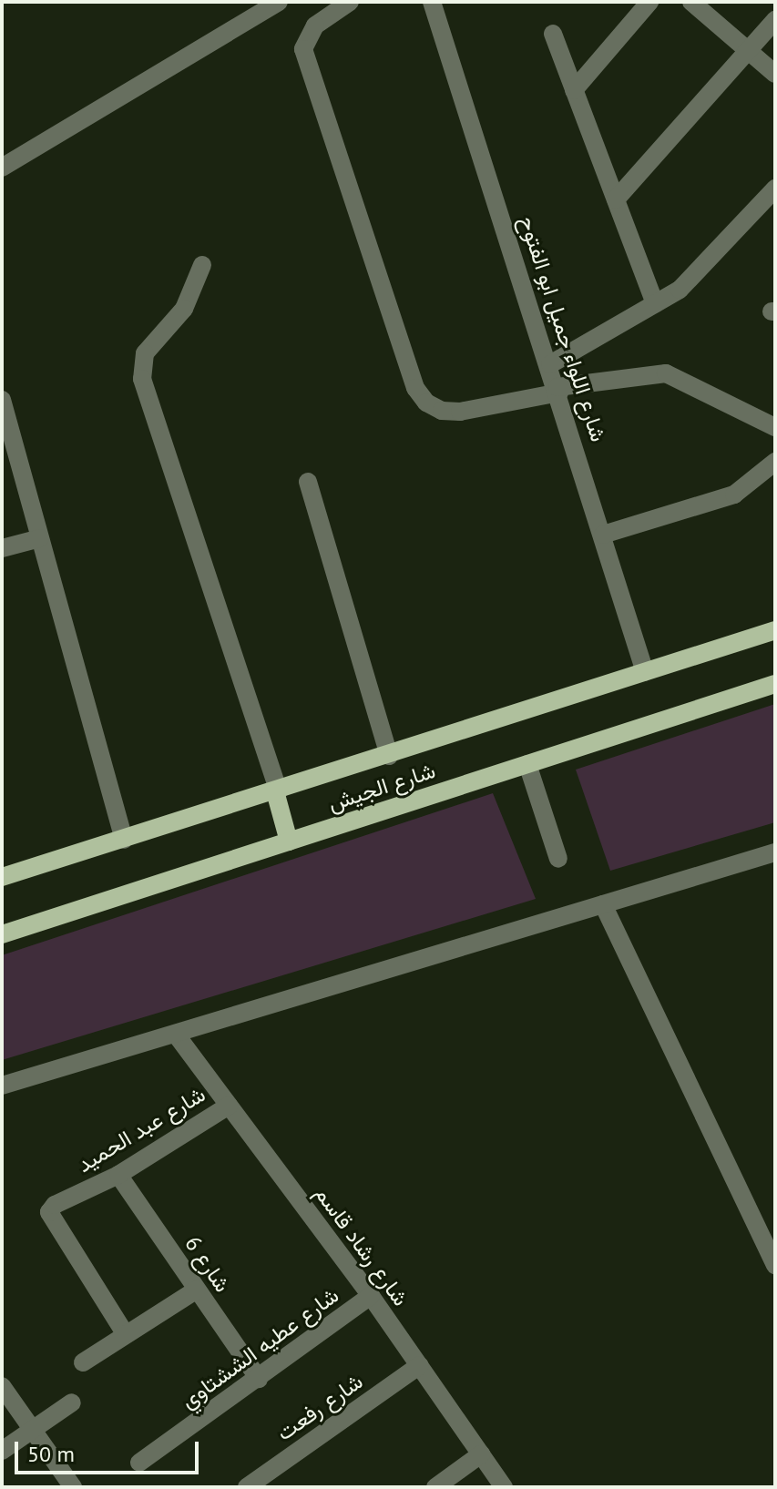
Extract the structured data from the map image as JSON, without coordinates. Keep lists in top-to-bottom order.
{
  "streets": {
    "main road": ["شارع الجيش"],
    "street": [
      "شارع اللواء جميل ابو الفتوح",
      "شارع عبد الحميد",
      "شارع رشاد قاسم",
      "شارع 6",
      "شارع عطيه الششتاوي",
      "شارع رفعت"
    ]
  },
  "crossings": [
    ["شارع اللواء جميل ابو الفتوح", "شارع الجيش"],
    ["شارع عبد الحميد", "شارع رشاد قاسم"],
    ["شارع عبد الحميد", "شارع 6"],
    ["شارع رشاد قاسم", "شارع عطيه الششتاوي"],
    ["شارع رشاد قاسم", "شارع رفعت"],
    ["شارع 6", "شارع عطيه الششتاوي"]
  ],
  "scale_bar": "50 m"
}
